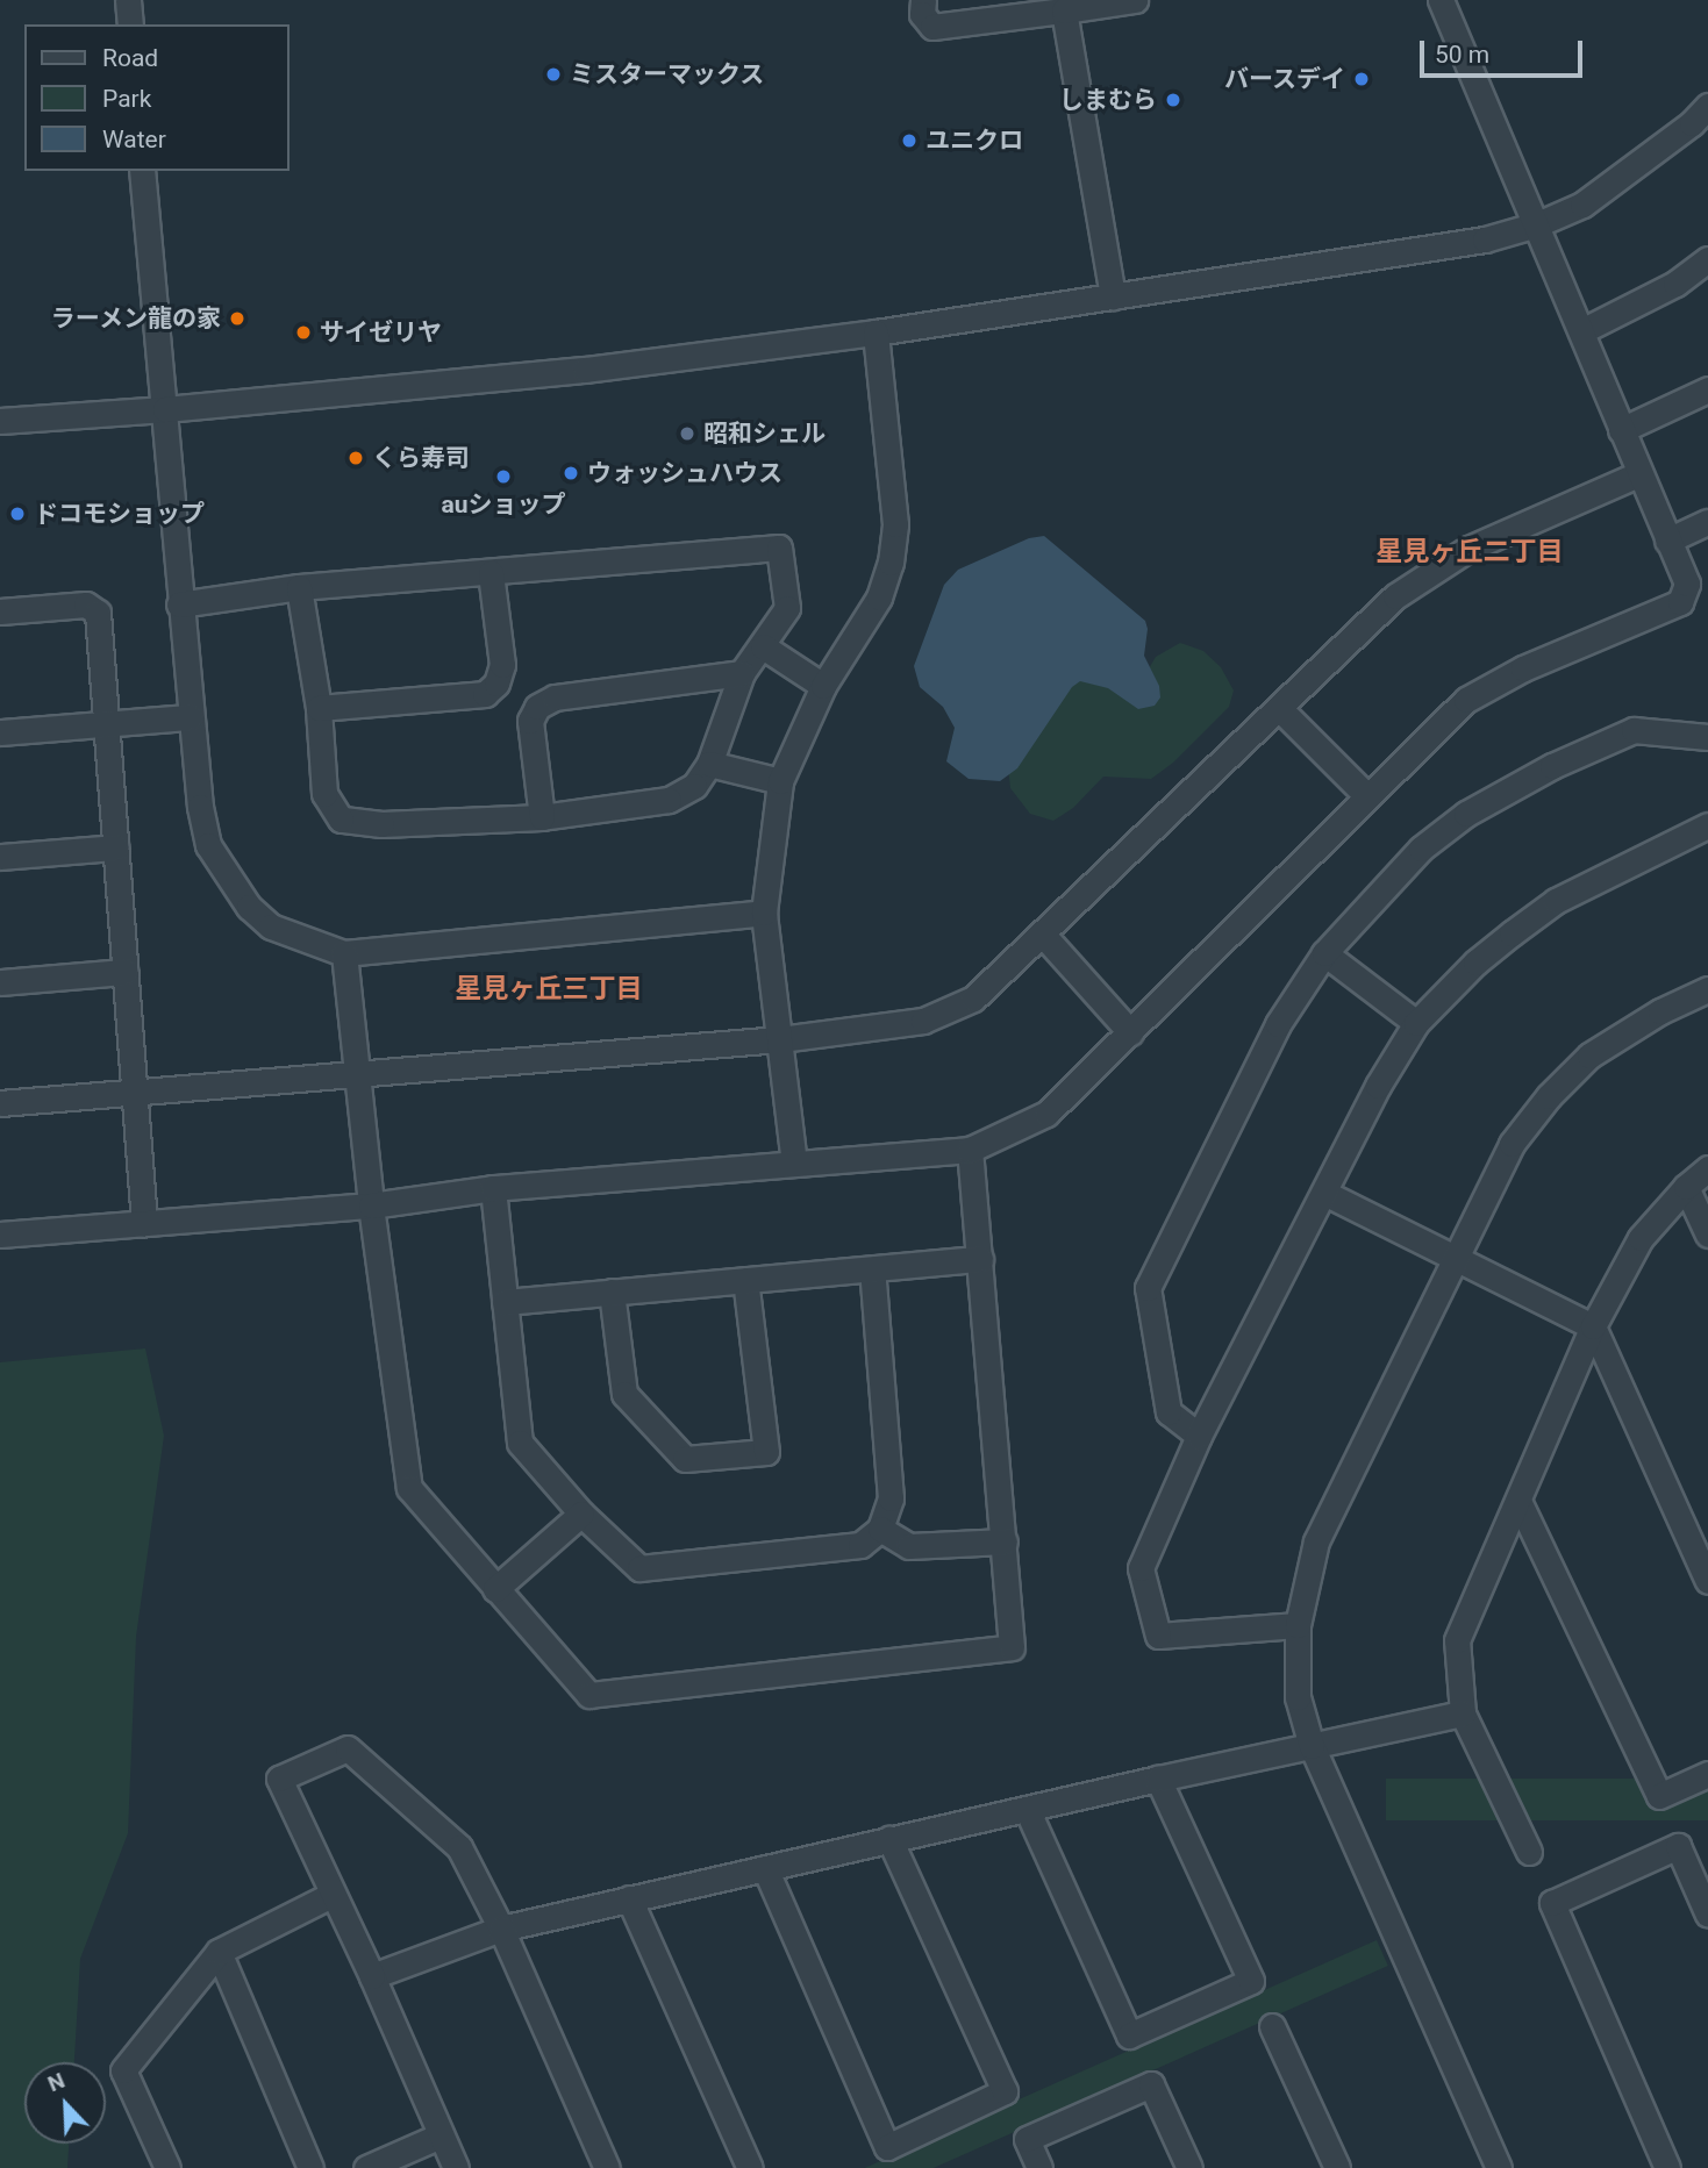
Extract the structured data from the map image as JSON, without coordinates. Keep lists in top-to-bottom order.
{
  "districts": ["星見ヶ丘二丁目", "星見ヶ丘三丁目"],
  "places": [
    "ミスターマックス",
    "バースデイ",
    "しまむら",
    "ユニクロ",
    "ラーメン龍の家",
    "サイゼリヤ",
    "昭和シェル",
    "くら寿司",
    "ウォッシュハウス",
    "auショップ",
    "ドコモショップ"
  ],
  "legend": ["Road", "Park", "Water"],
  "scale_bar": "50 m",
  "north": "top left"
}
